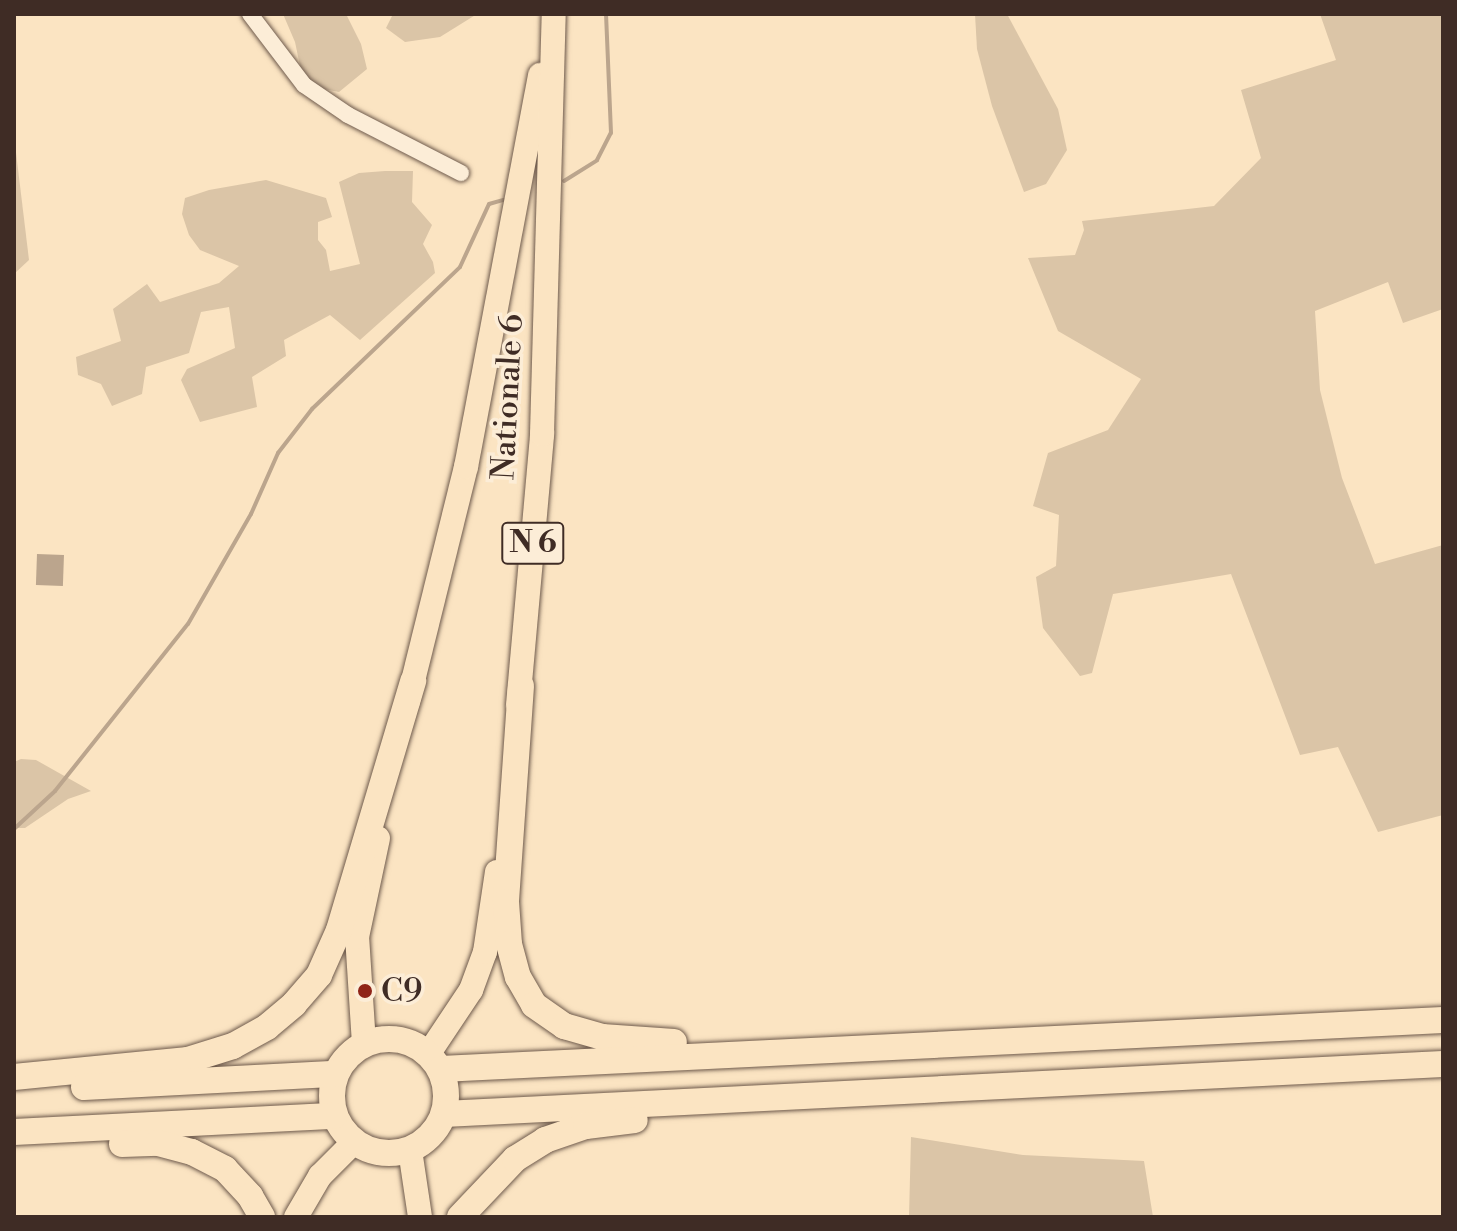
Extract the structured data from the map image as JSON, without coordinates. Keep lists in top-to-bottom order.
{
  "streets": {
    "main road": ["Nationale 6", "N 6"]
  },
  "places": ["C9"]
}
